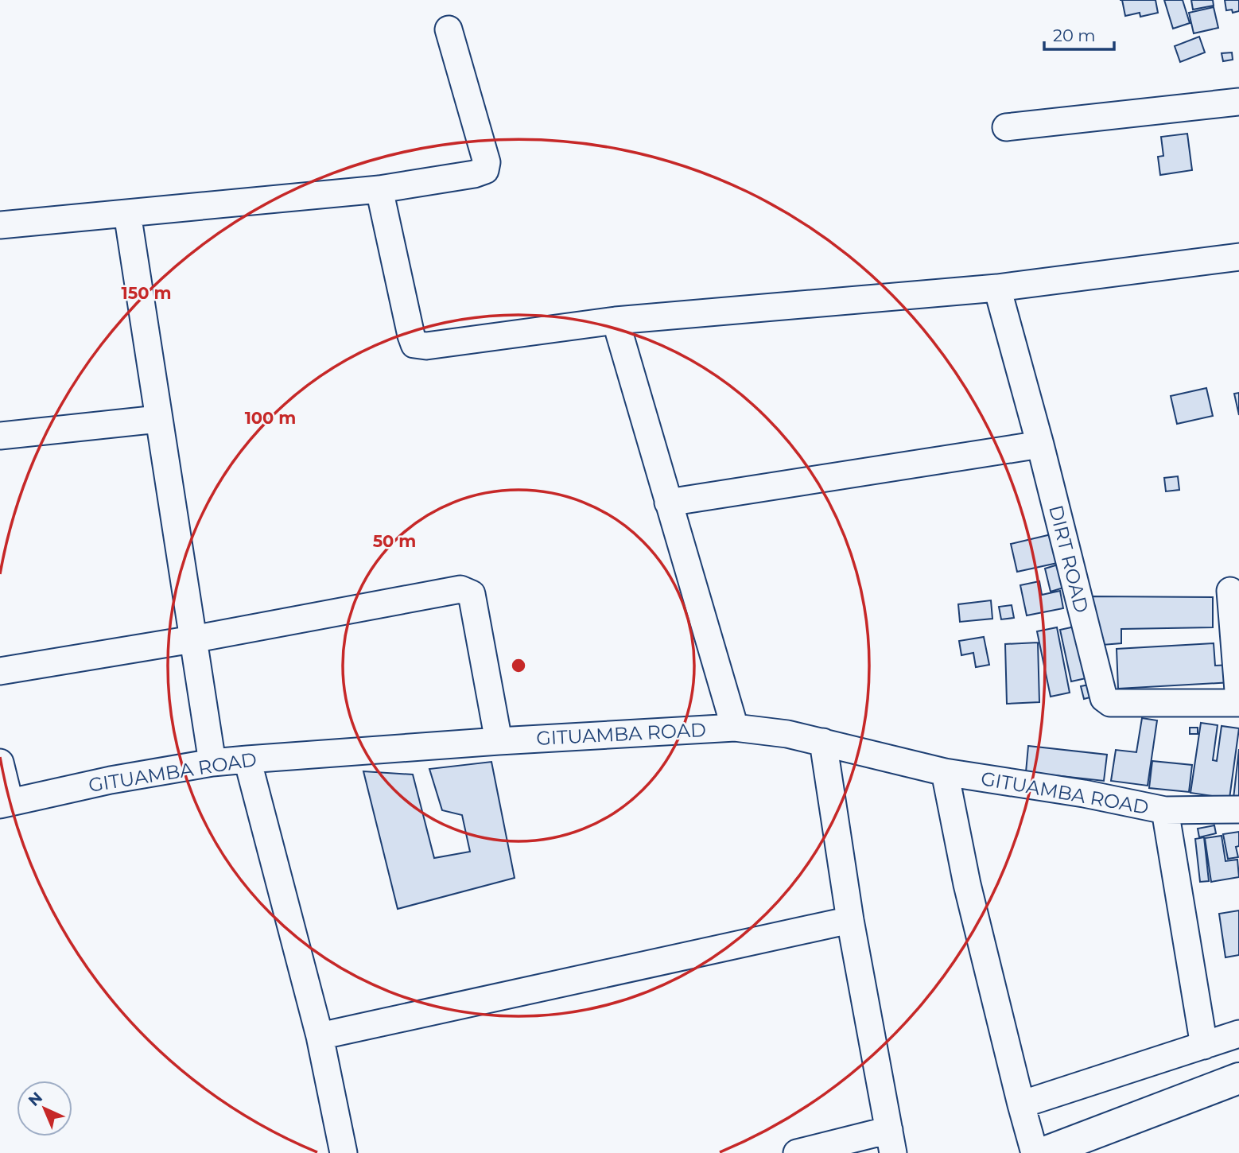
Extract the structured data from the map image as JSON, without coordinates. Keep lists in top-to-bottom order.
{
  "streets": {
    "street": ["DIRT ROAD", "GITUAMBA ROAD"]
  },
  "scale_bar": "20 m",
  "north": "top left",
  "rings": ["150 m", "100 m", "50 m"]
}
